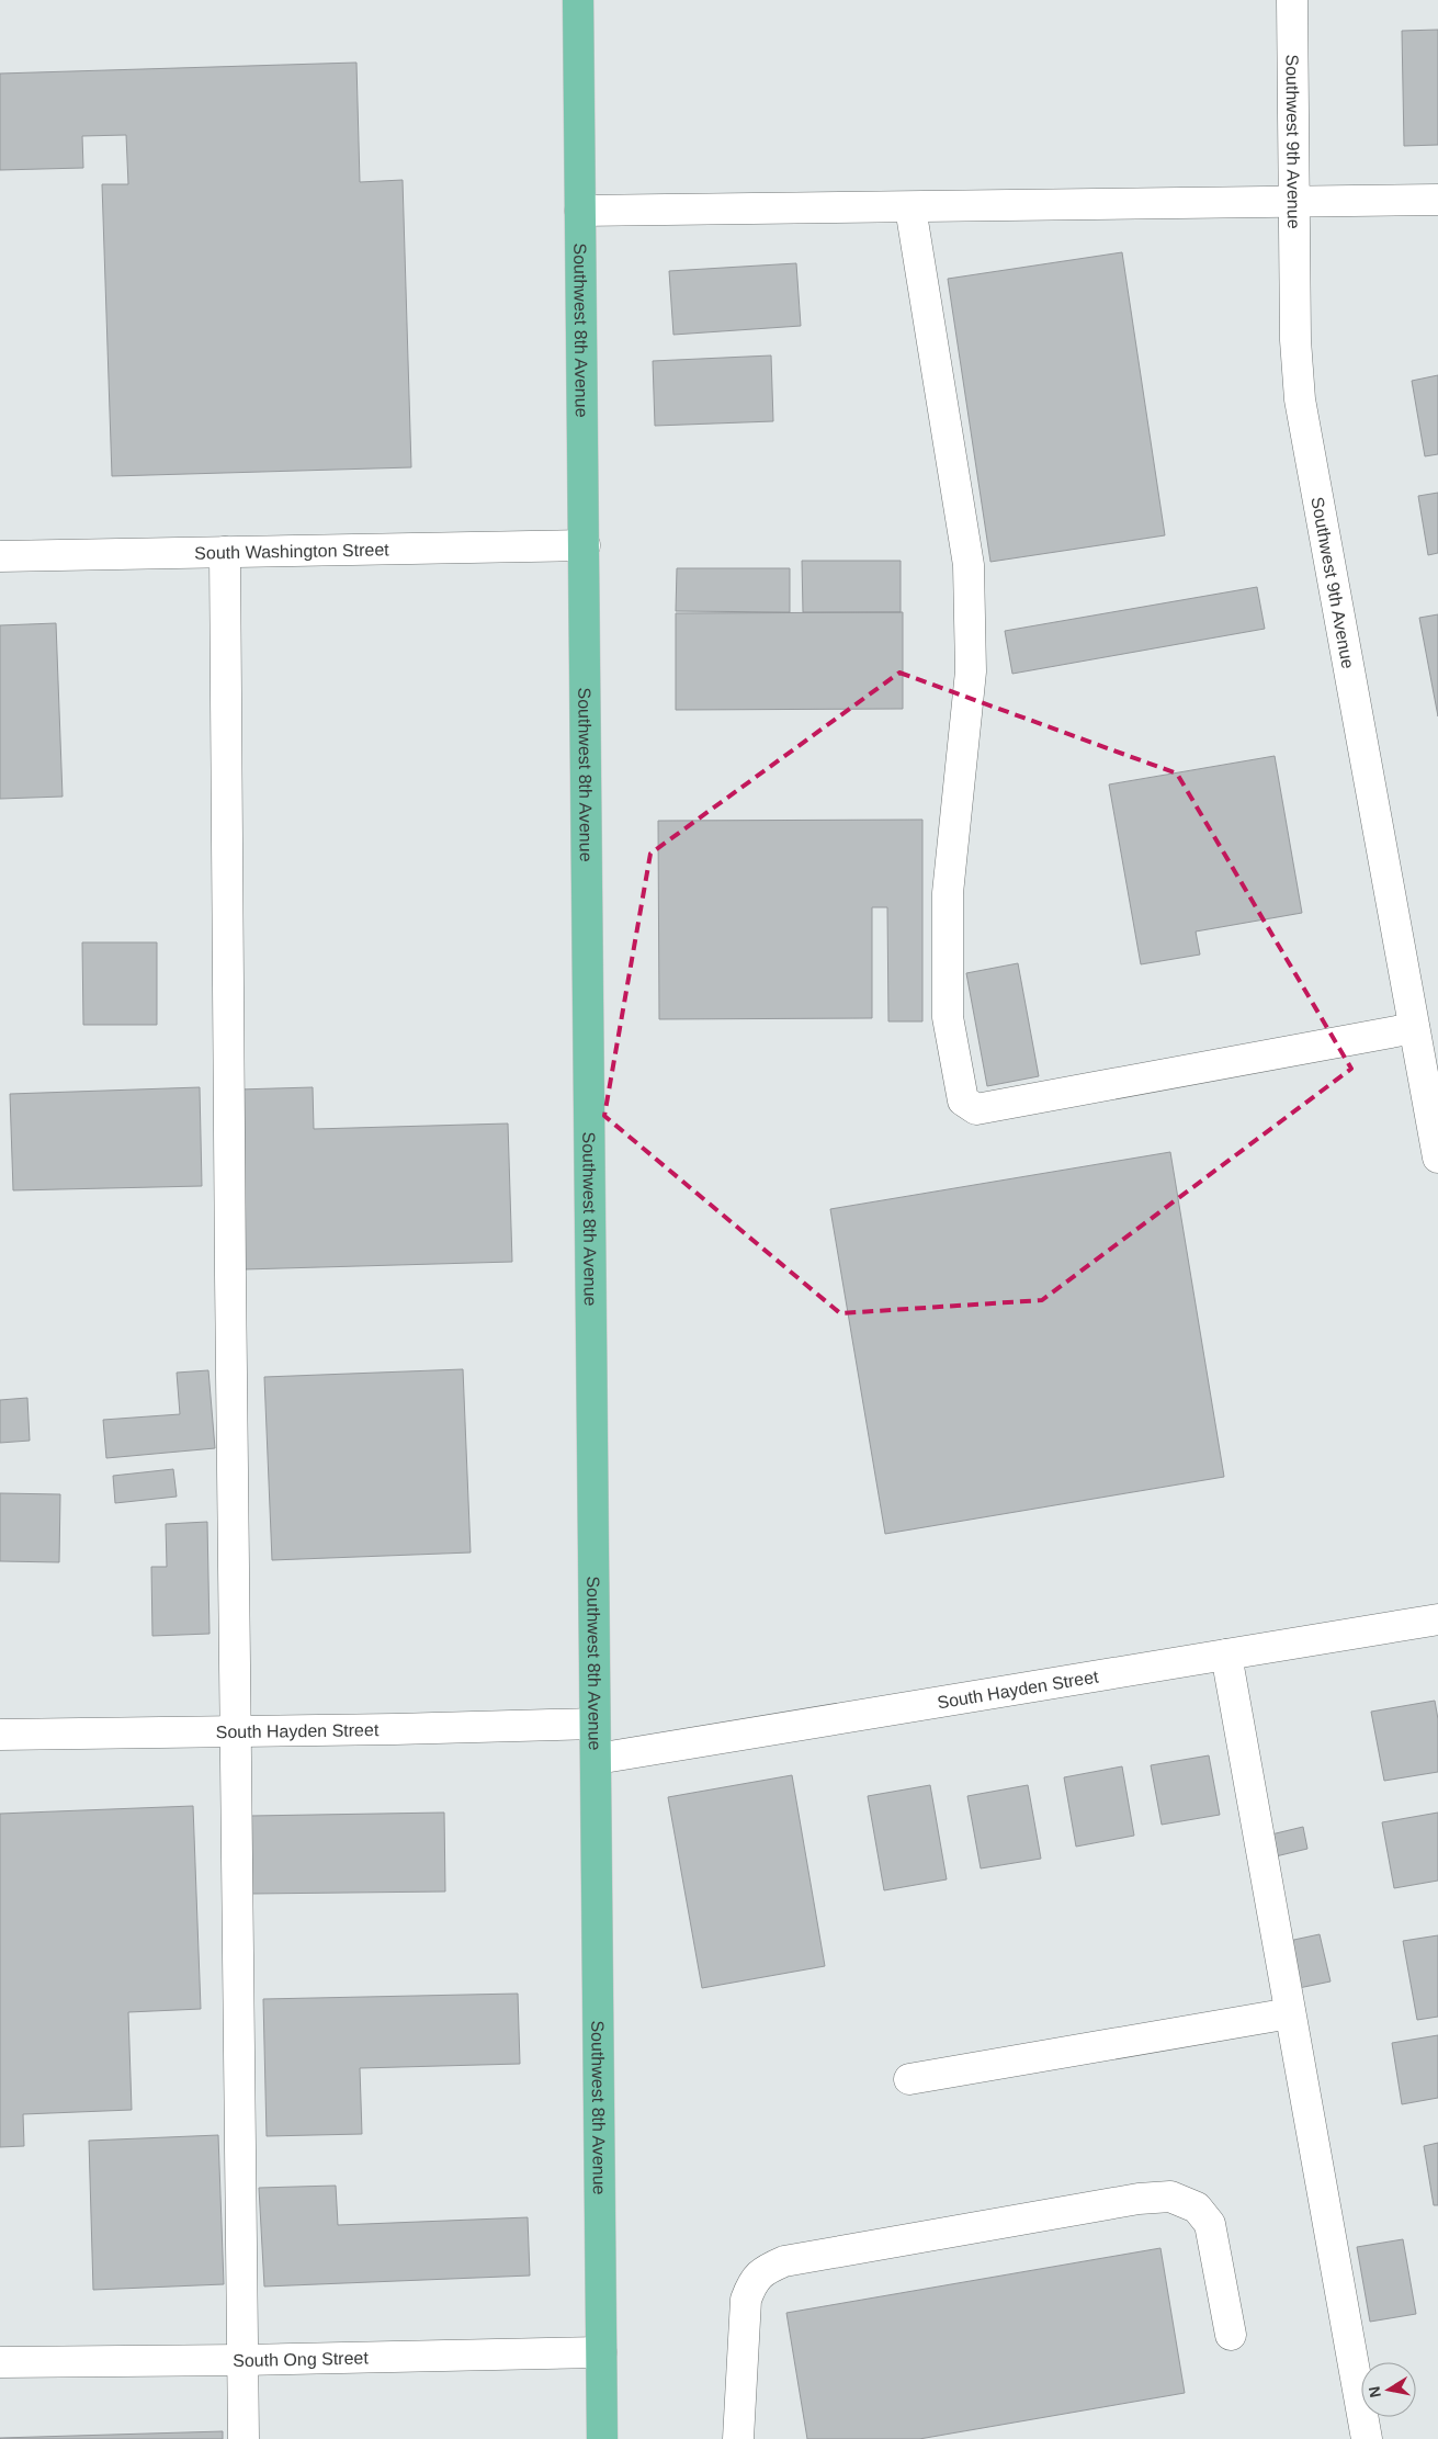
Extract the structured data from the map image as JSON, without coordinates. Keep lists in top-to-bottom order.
{
  "streets": {
    "main road": ["Southwest 8th Avenue"],
    "street": [
      "Southwest 9th Avenue",
      "South Washington Street",
      "South Hayden Street",
      "South Ong Street"
    ]
  },
  "crossings": [
    ["Southwest 8th Avenue", "South Washington Street"],
    ["Southwest 8th Avenue", "South Hayden Street"],
    ["Southwest 8th Avenue", "South Ong Street"]
  ],
  "north": "left"
}
